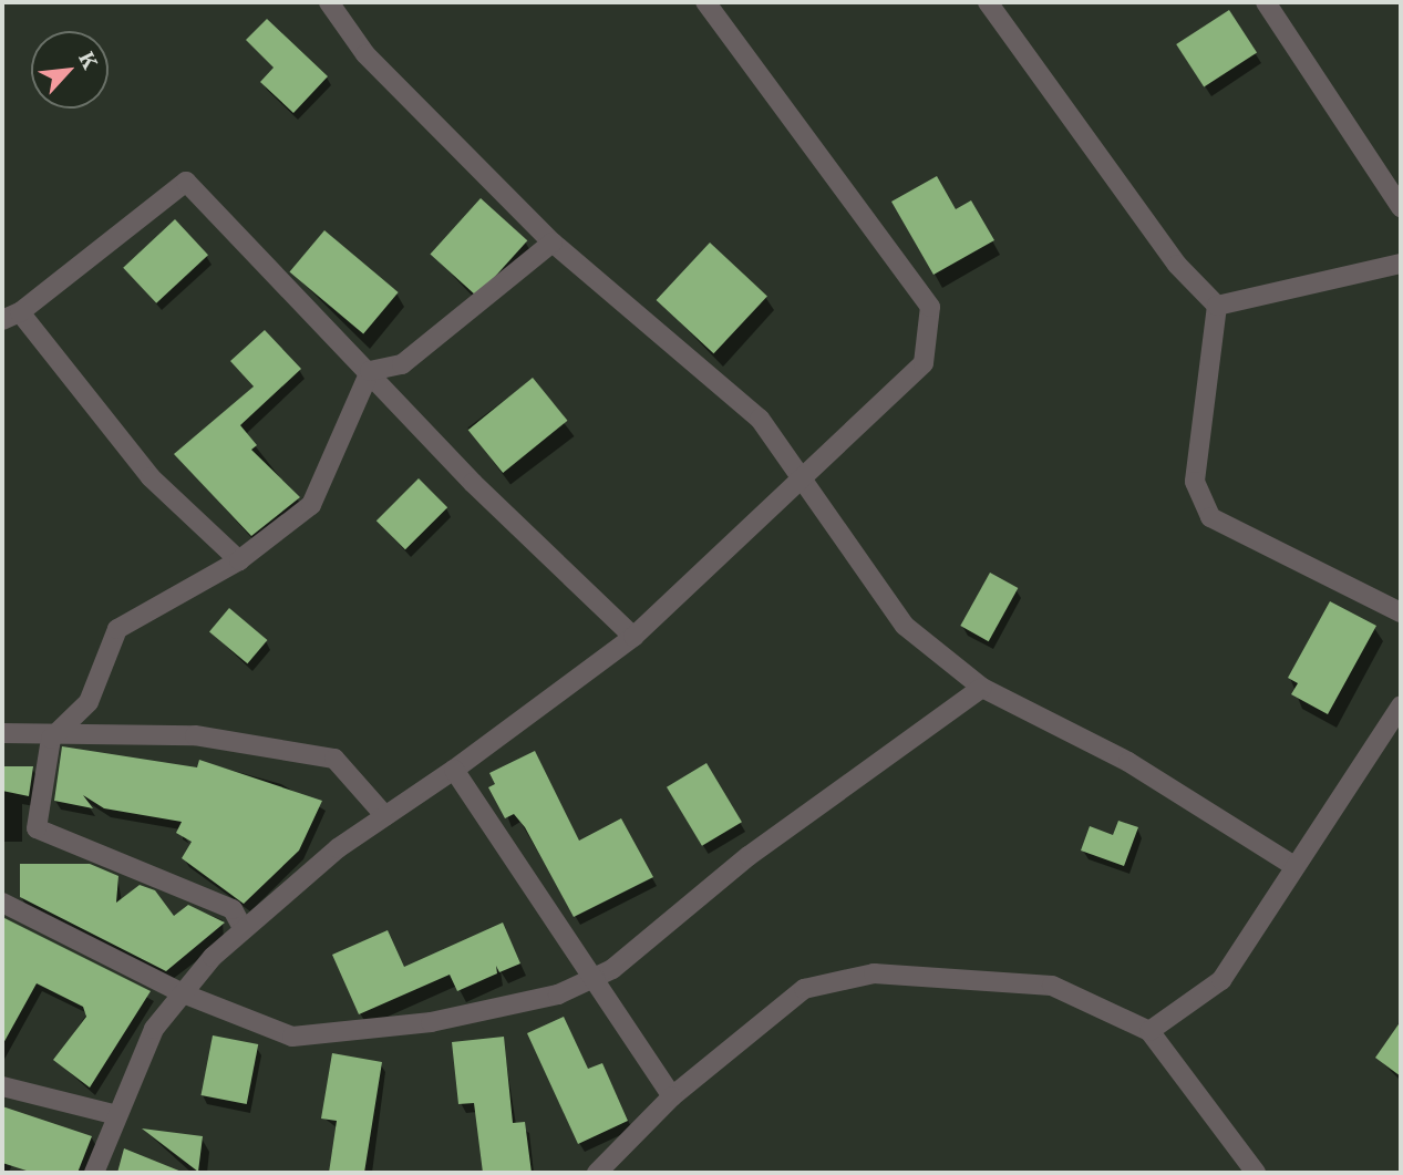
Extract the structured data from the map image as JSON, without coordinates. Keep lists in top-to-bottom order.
{
  "north": "top right"
}
